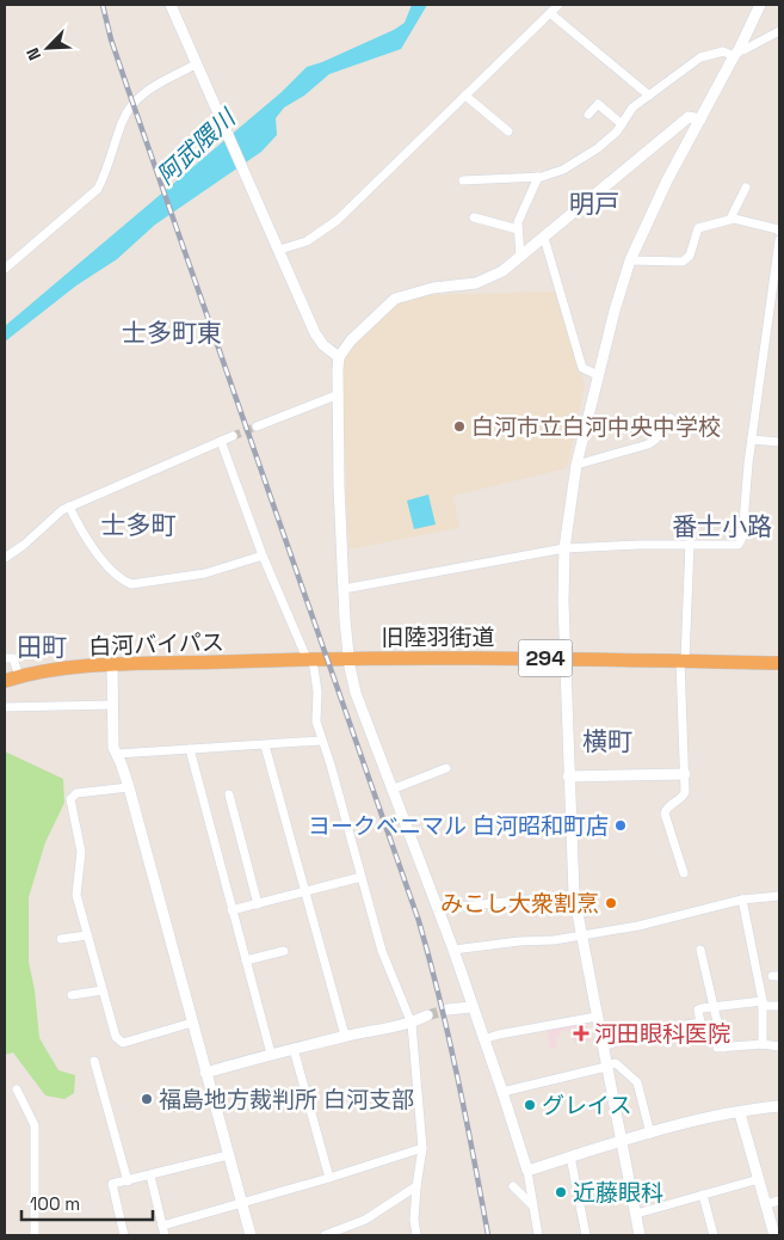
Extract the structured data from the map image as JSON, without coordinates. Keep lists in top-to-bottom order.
{
  "streets": {
    "highway": ["旧陸羽街道", "白河バイパス", "294"]
  },
  "crossings": [
    ["旧陸羽街道", "白河バイパス"]
  ],
  "districts": [
    "明戸",
    "士多町東",
    "士多町",
    "番士小路",
    "田町",
    "横町"
  ],
  "water": ["阿武隈川"],
  "places": {
    "other": [
      "白河市立白河中央中学校",
      "ヨークベニマル 白河昭和町店",
      "みこし大衆割烹",
      "福島地方裁判所 白河支部",
      "グレイス",
      "近藤眼科"
    ],
    "health": ["河田眼科医院"]
  },
  "scale_bar": "100 m",
  "north": "bottom left"
}
